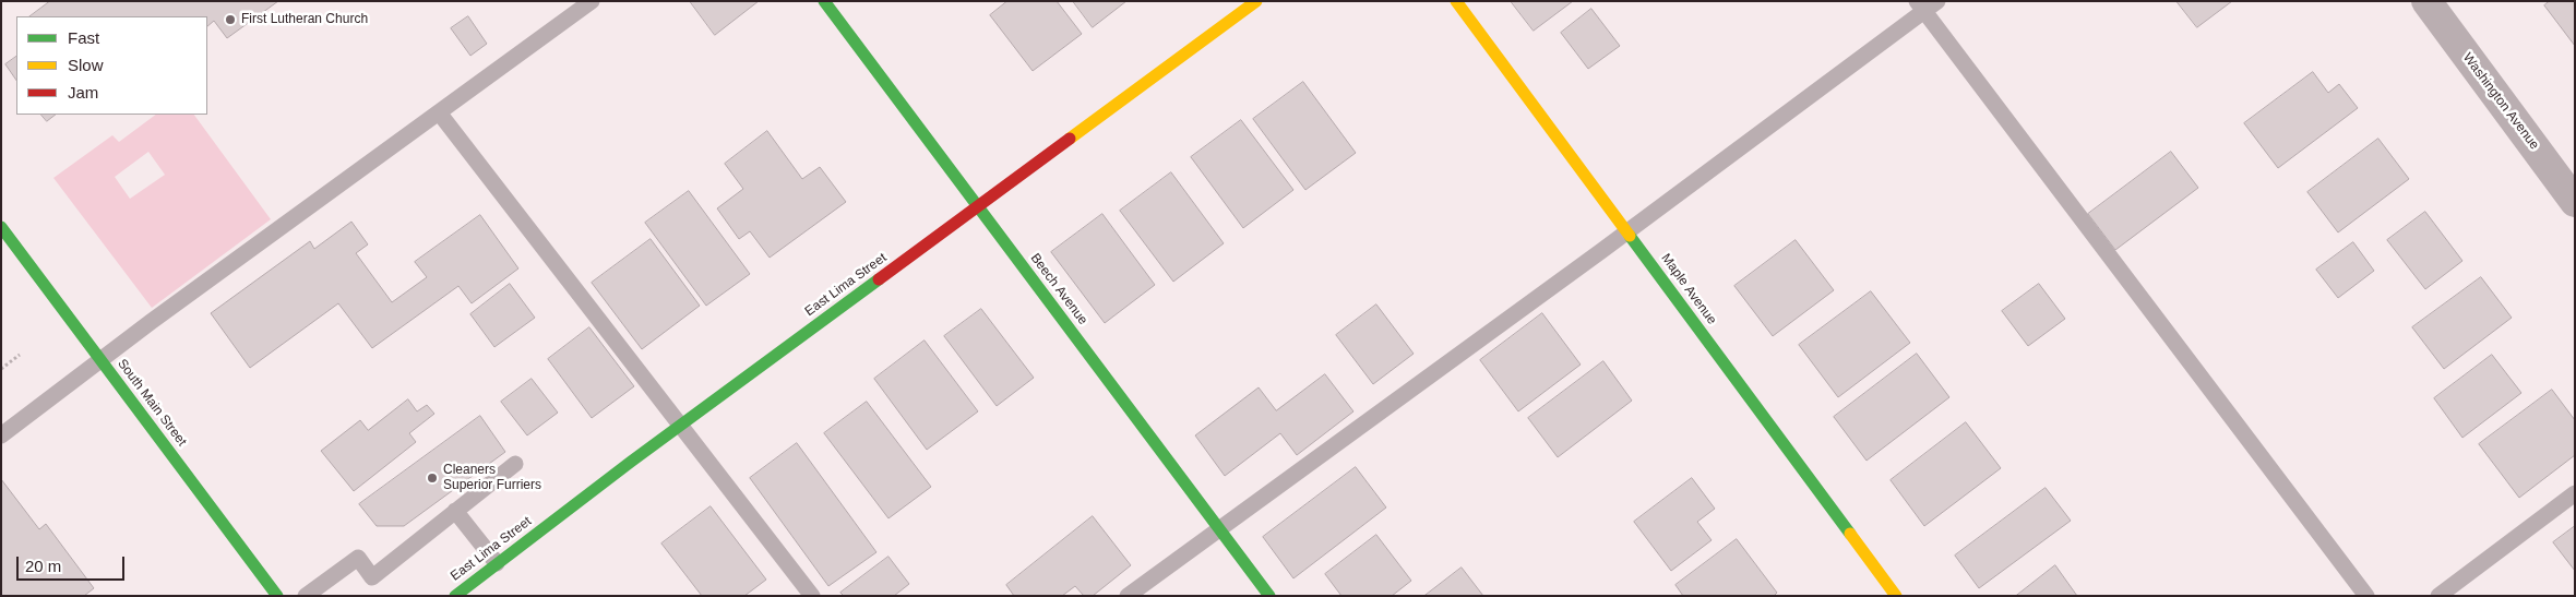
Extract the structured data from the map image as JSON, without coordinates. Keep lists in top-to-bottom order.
{
  "streets": {
    "street": [
      "Washington Avenue",
      "East Lima Street",
      "Beech Avenue",
      "Maple Avenue",
      "South Main Street"
    ]
  },
  "crossings": [
    ["East Lima Street", "Beech Avenue"]
  ],
  "places": ["First Lutheran Church", "Cleaners Superior Furriers"],
  "legend": ["Fast", "Slow", "Jam"],
  "scale_bar": "20 m"
}
